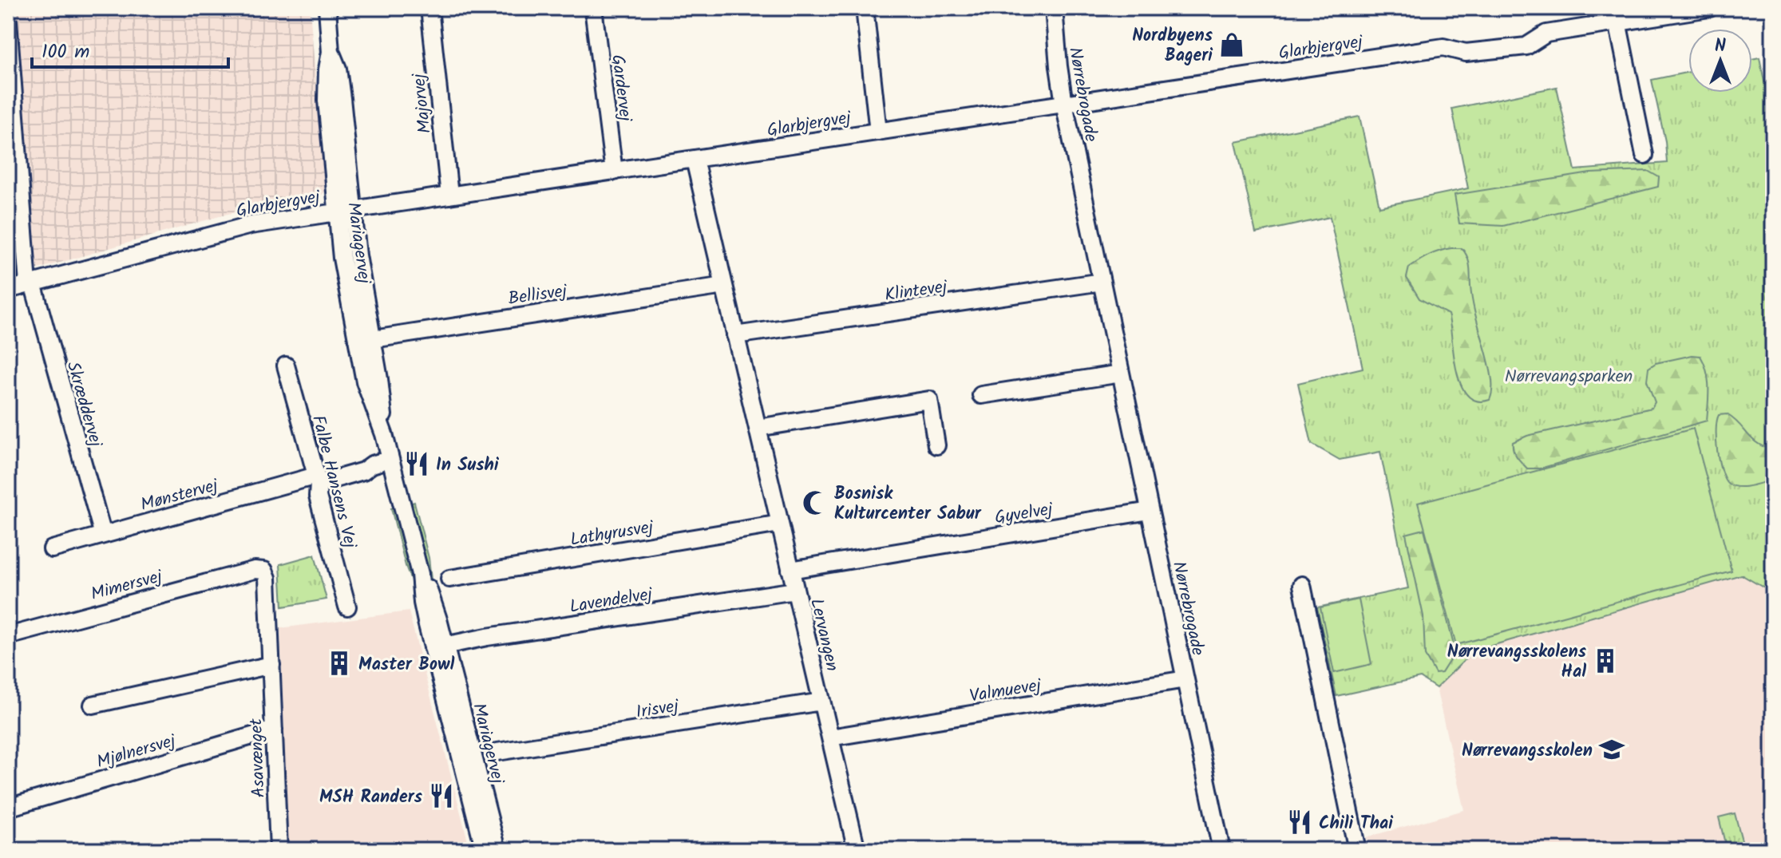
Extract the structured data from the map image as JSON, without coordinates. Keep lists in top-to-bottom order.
{
  "streets": {
    "street": [
      "Glarbjergvej",
      "Gardervej",
      "Nørrebrogade",
      "Majorvej",
      "Mariagervej",
      "Klintevej",
      "Bellisvej",
      "Skræddervej",
      "Falbe Hansens Vej",
      "Mønstervej",
      "Gyvelvej",
      "Lathyrusvej",
      "Mimersvej",
      "Lavendelvej",
      "Lervangen",
      "Valmuevej",
      "Irisvej",
      "Mjølnersvej",
      "Asavænget"
    ]
  },
  "crossings": [
    ["Glarbjergvej", "Gardervej"],
    ["Glarbjergvej", "Nørrebrogade"],
    ["Glarbjergvej", "Majorvej"],
    ["Glarbjergvej", "Mariagervej"],
    ["Glarbjergvej", "Skræddervej"],
    ["Glarbjergvej", "Lervangen"],
    ["Nørrebrogade", "Klintevej"],
    ["Nørrebrogade", "Gyvelvej"],
    ["Nørrebrogade", "Valmuevej"],
    ["Mariagervej", "Bellisvej"],
    ["Mariagervej", "Lavendelvej"],
    ["Klintevej", "Lervangen"],
    ["Bellisvej", "Lervangen"],
    ["Skræddervej", "Mønstervej"],
    ["Falbe Hansens Vej", "Mønstervej"],
    ["Gyvelvej", "Lervangen"],
    ["Lathyrusvej", "Lervangen"],
    ["Mimersvej", "Asavænget"],
    ["Lavendelvej", "Lervangen"],
    ["Lervangen", "Valmuevej"],
    ["Lervangen", "Irisvej"],
    ["Mjølnersvej", "Asavænget"]
  ],
  "parks": ["Nørrevangsparken"],
  "places": {
    "shop": ["Nordbyens Bageri"],
    "restaurant": ["In Sushi", "MSH Randers", "Chili Thai"],
    "mosque": ["Bosnisk Kulturcenter Sabur"],
    "building": ["Nørrevangsskolens Hal", "Master Bowl"],
    "school or university": ["Nørrevangsskolen"]
  },
  "scale_bar": "100 m",
  "north": "top"
}
